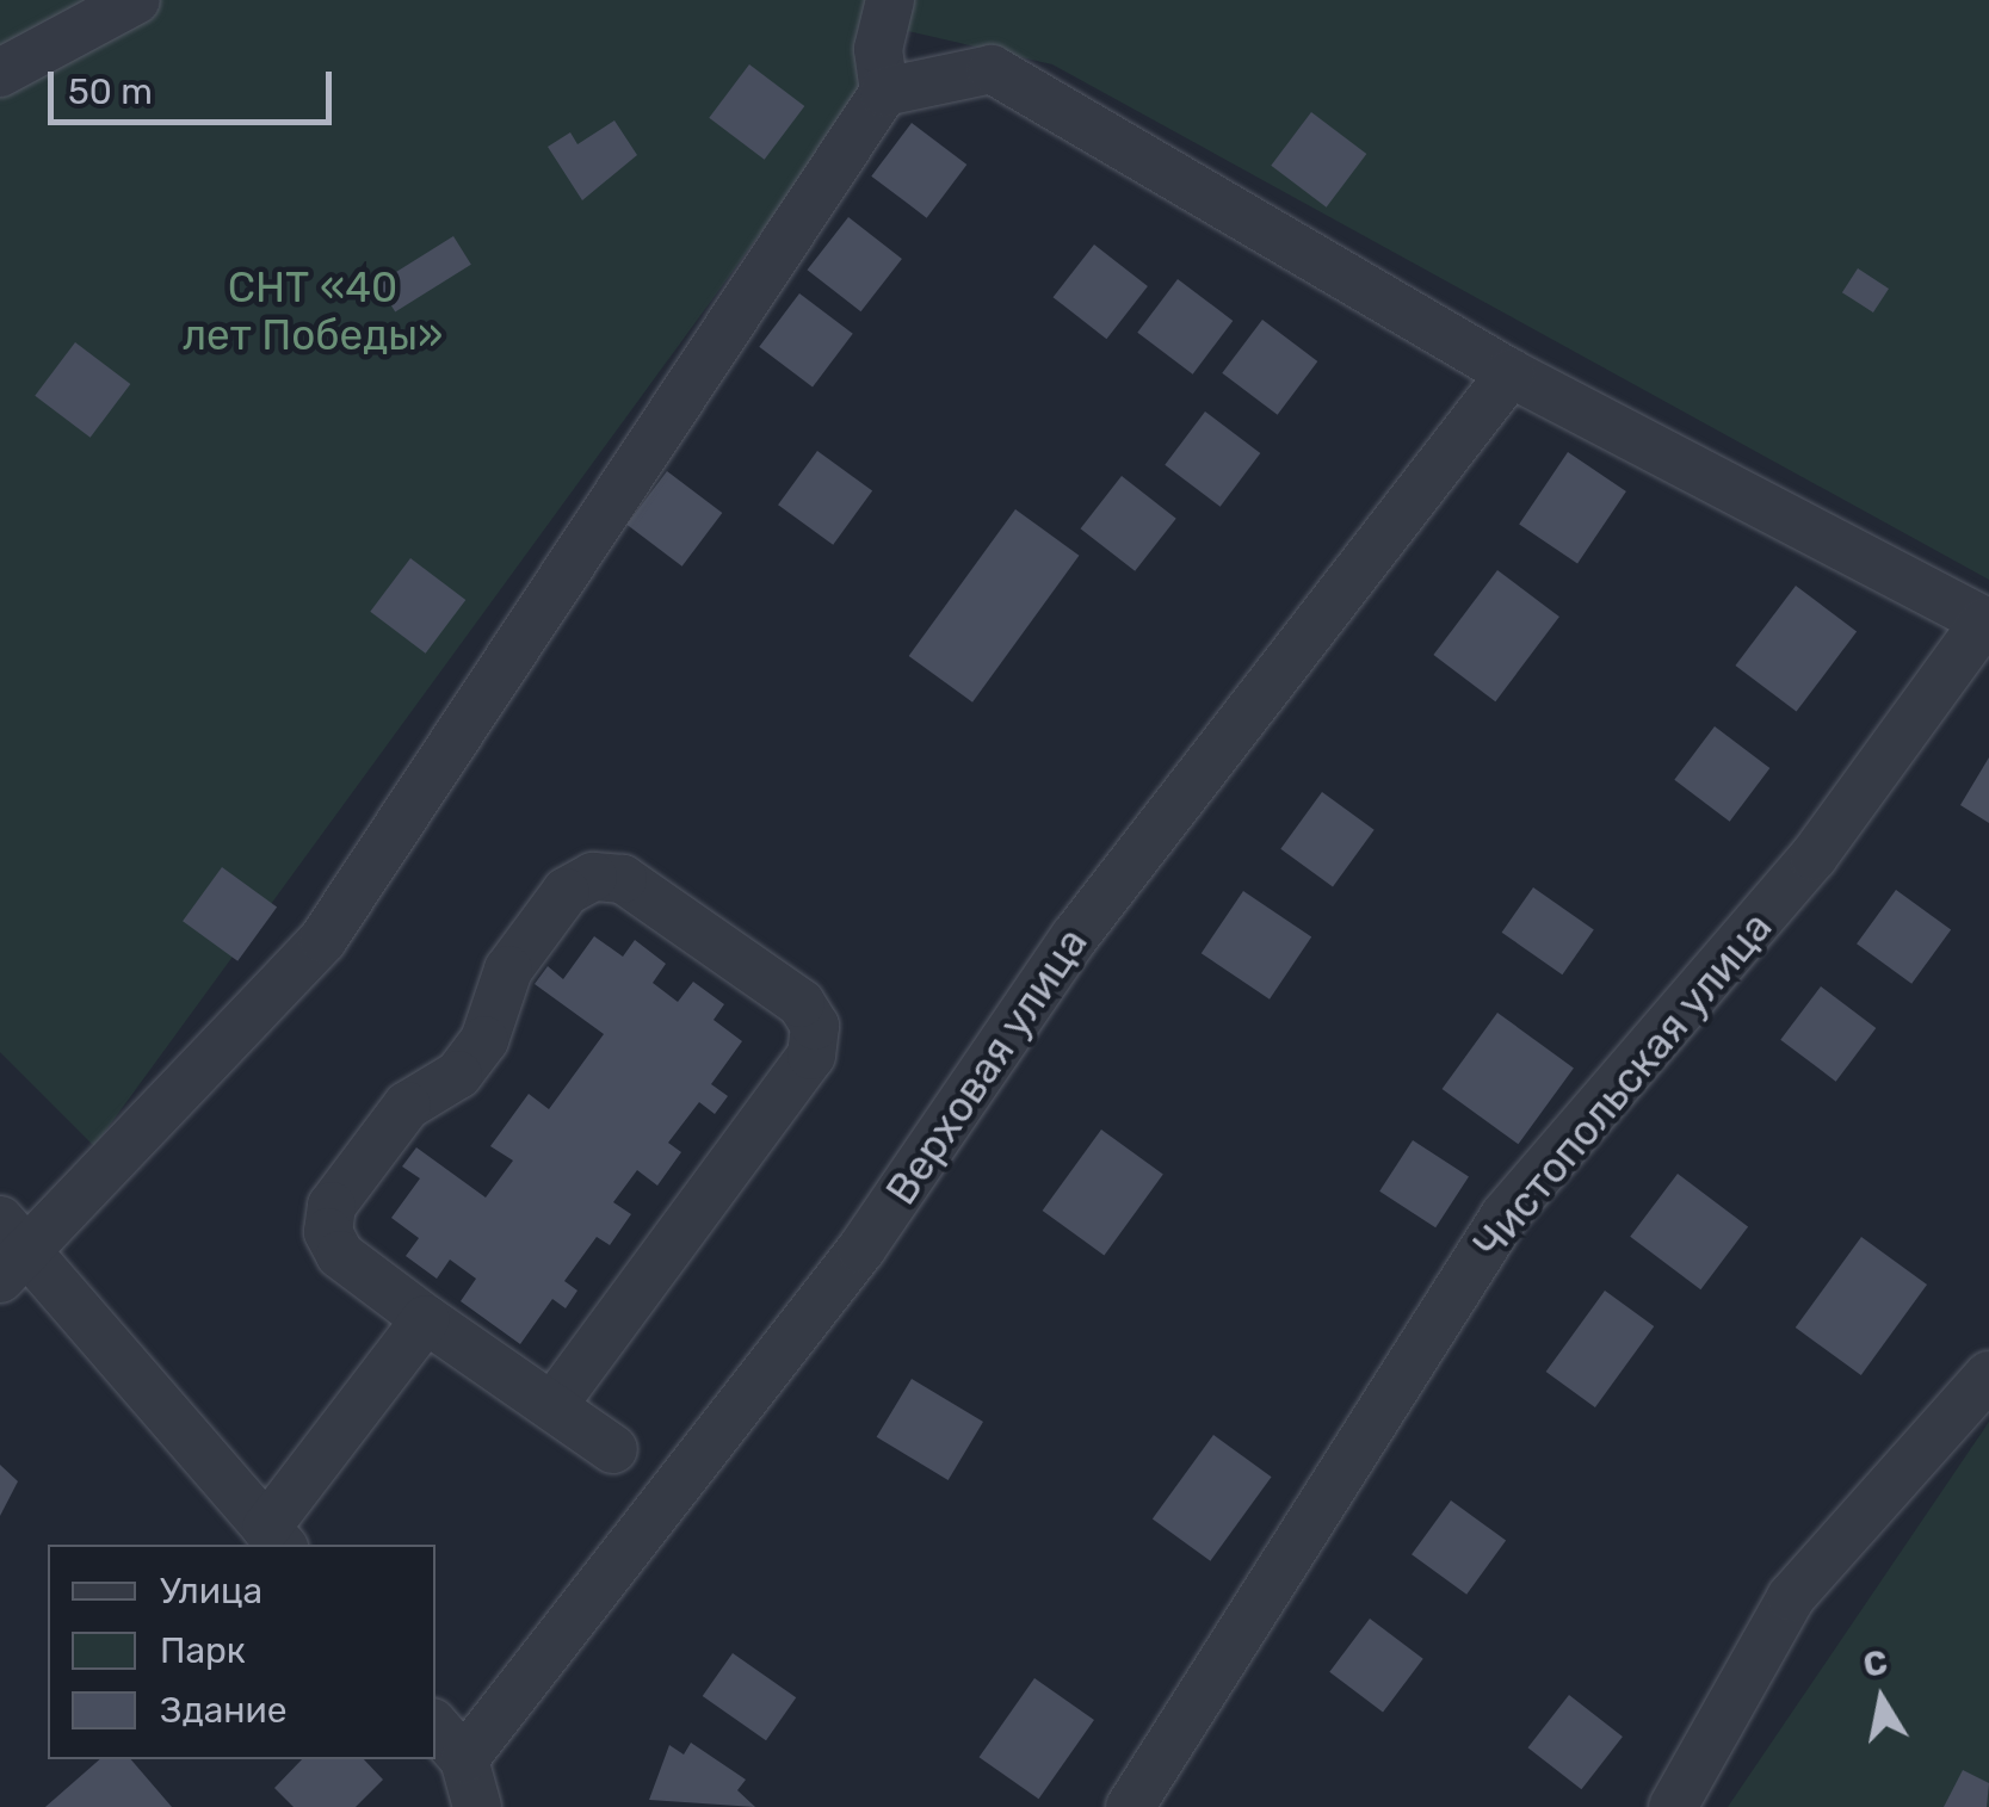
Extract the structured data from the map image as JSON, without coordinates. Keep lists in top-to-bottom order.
{
  "streets": {
    "street": ["Верховая улица", "Чистопольская улица"]
  },
  "parks": ["СНТ «40 лет Победы»"],
  "legend": ["Улица", "Парк", "Здание"],
  "scale_bar": "50 m",
  "north": "top"
}
